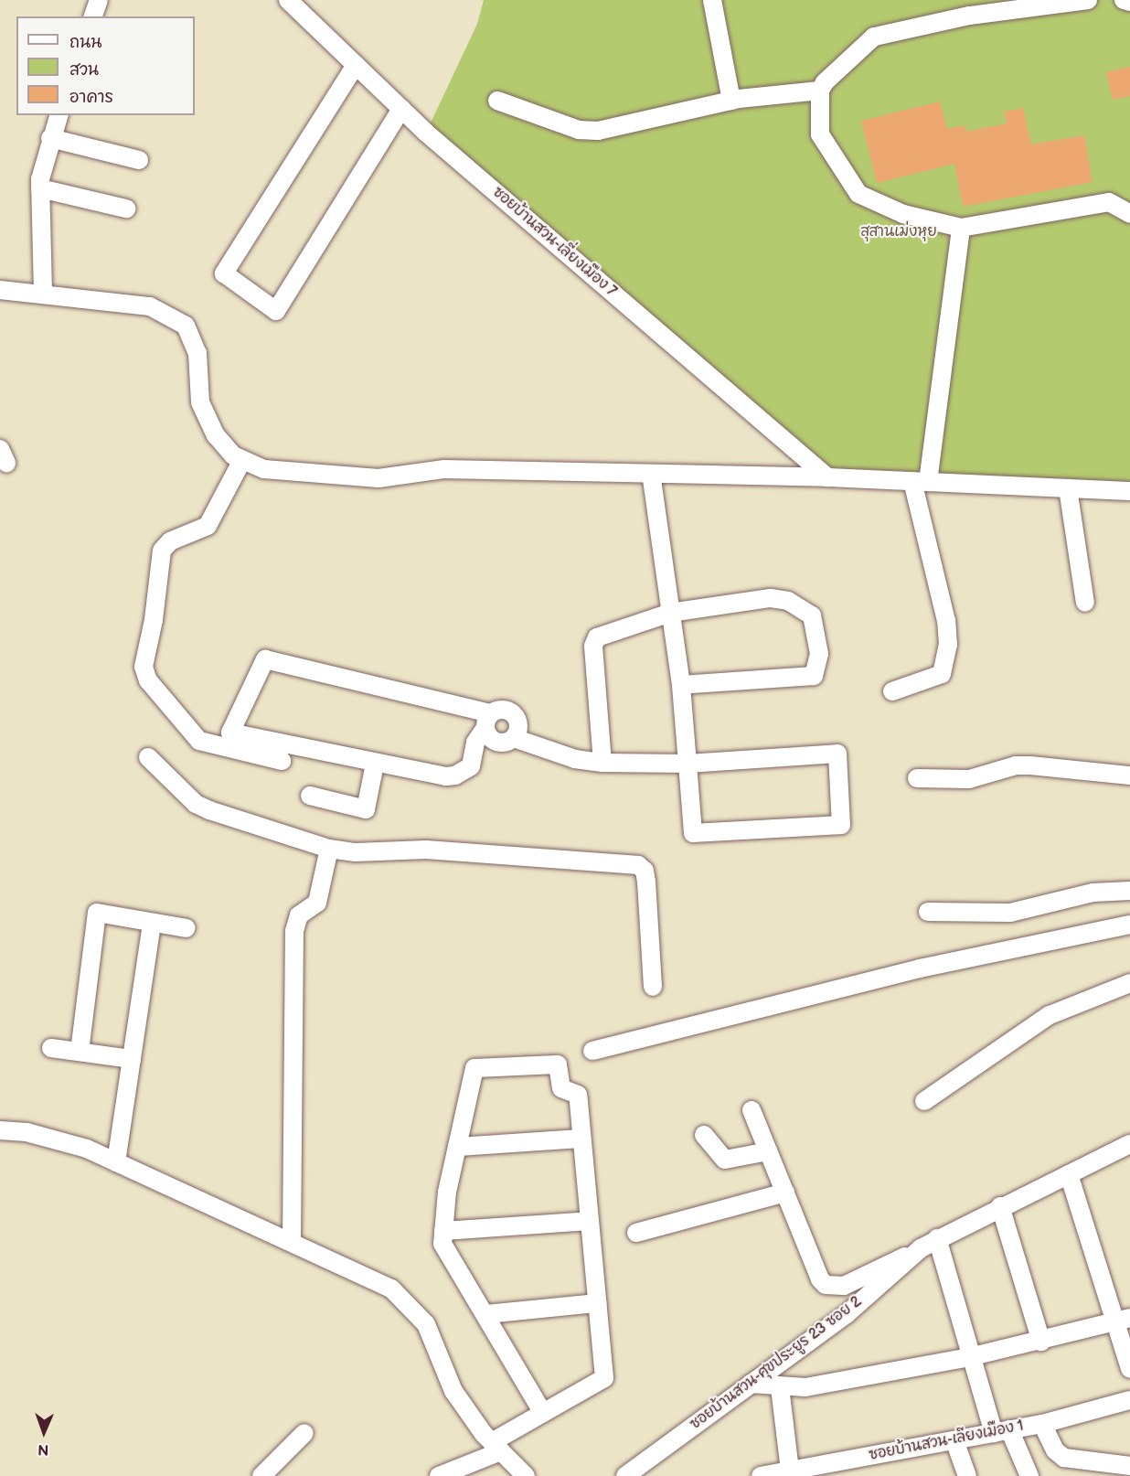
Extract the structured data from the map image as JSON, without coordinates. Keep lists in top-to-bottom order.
{
  "streets": {
    "street": ["ซอยบ้านสวน-เลี่ยงเมือง 7", "ซอยบ้านสวน-ศุขประยูร 23 ซอย 2", "ซอยบ้านสวน-เลียงเมือง 1"]
  },
  "parks": ["สุสานเม่งหุย"],
  "legend": ["ถนน", "สวน", "อาคาร"],
  "north": "bottom"
}
